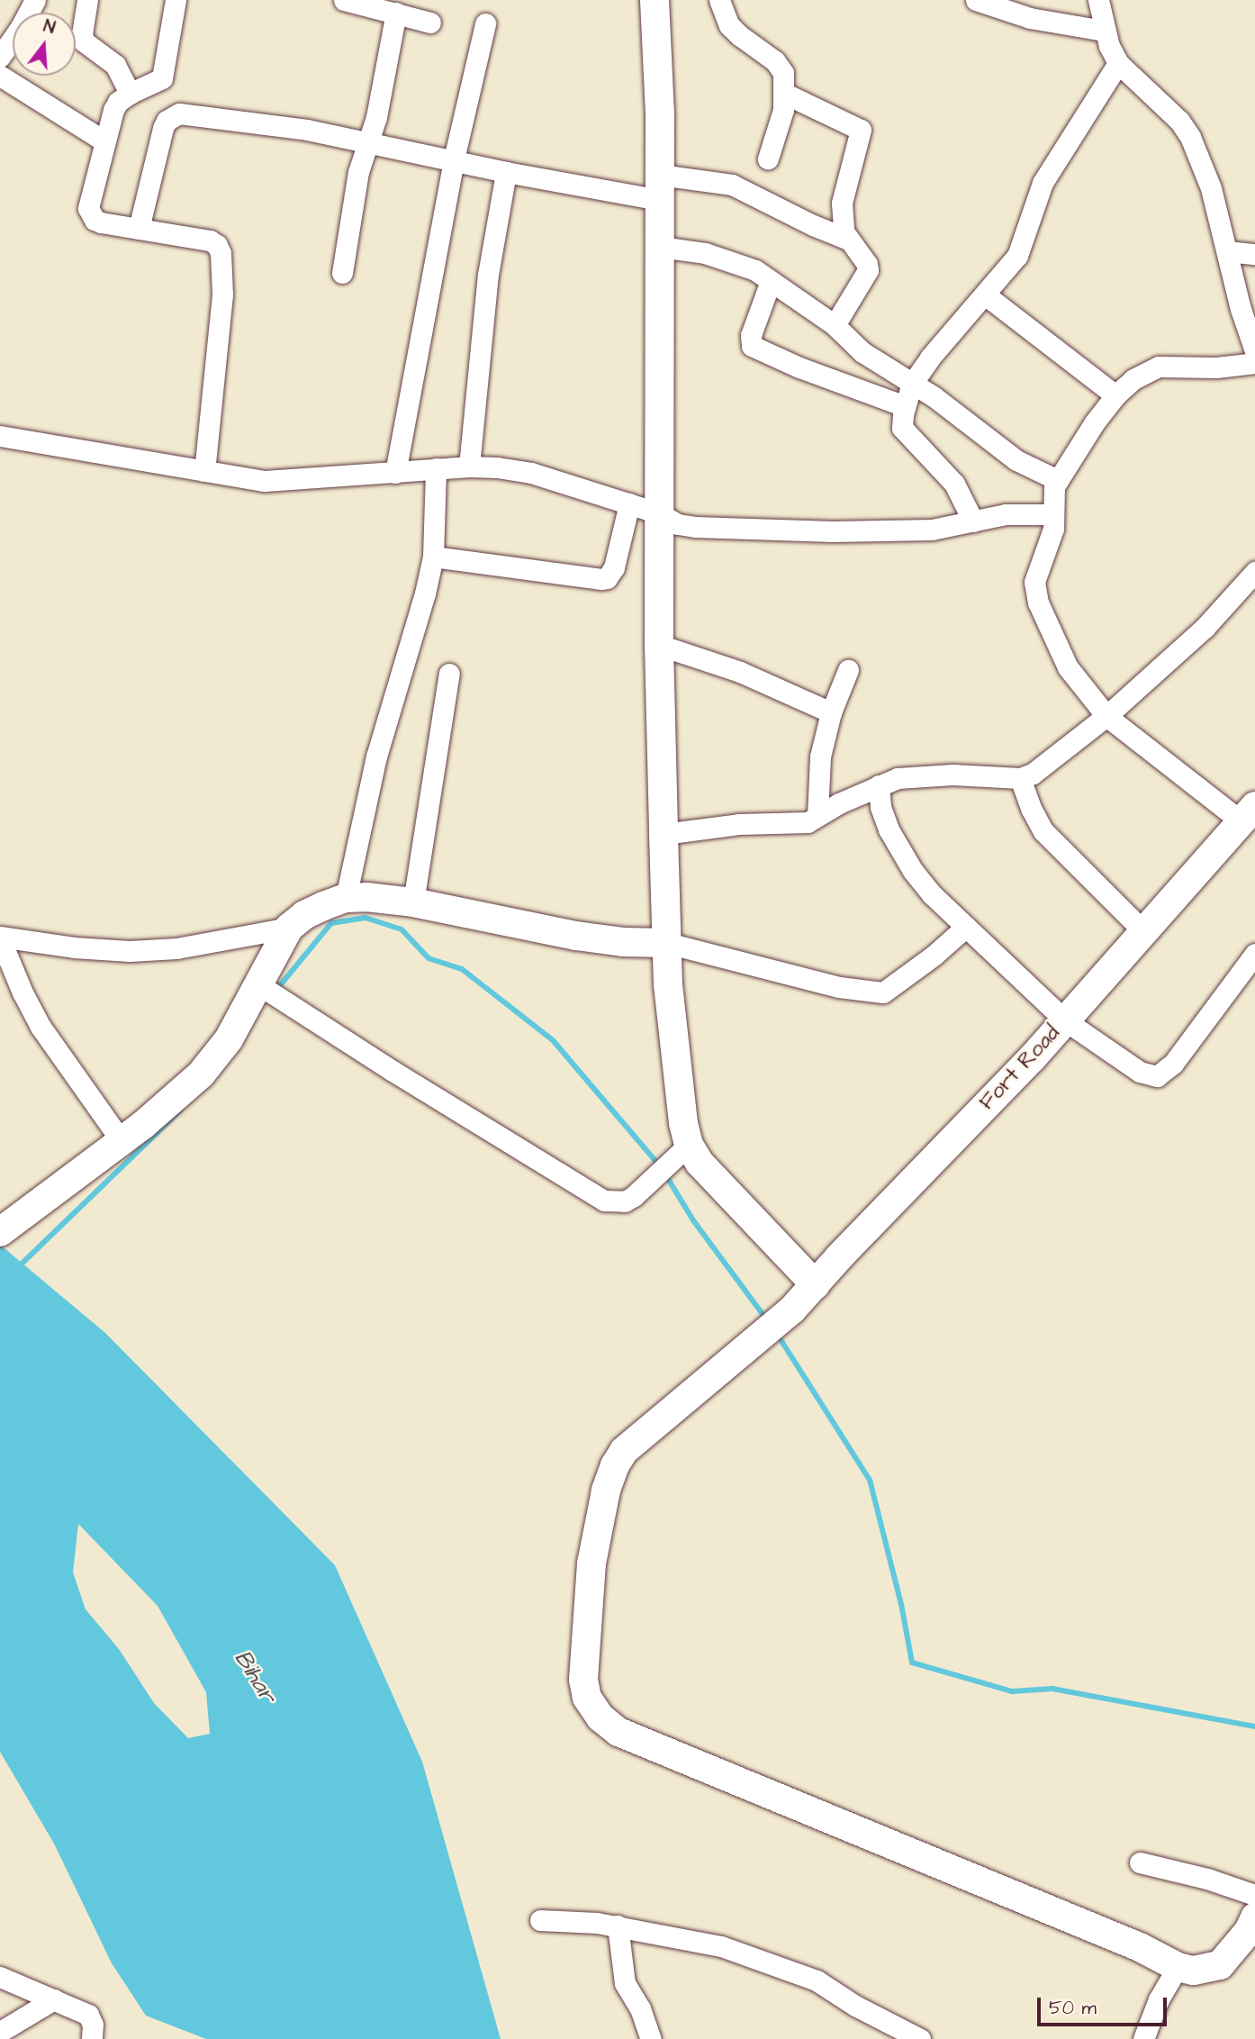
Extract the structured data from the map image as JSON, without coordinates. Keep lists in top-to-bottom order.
{
  "streets": {
    "street": ["Fort Road"]
  },
  "water": ["Bihar"],
  "scale_bar": "50 m",
  "north": "top"
}
